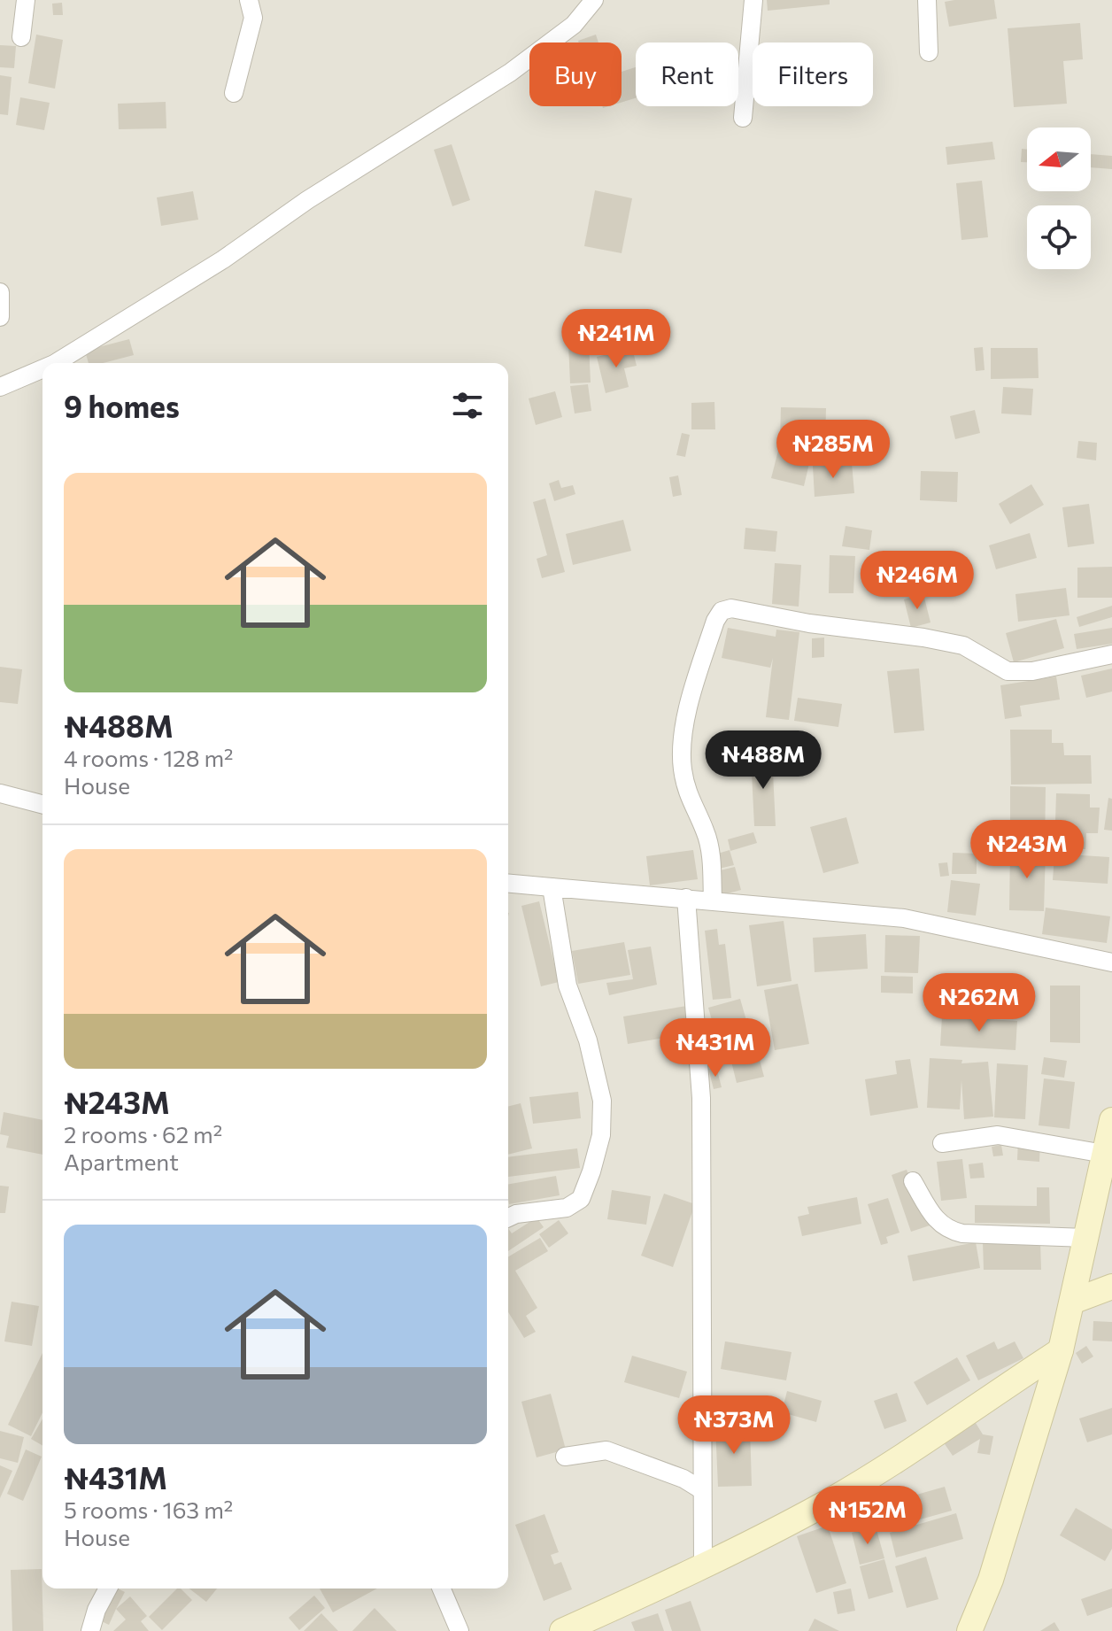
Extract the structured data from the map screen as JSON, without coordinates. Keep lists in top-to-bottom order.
{
  "north": "left",
  "page": {
    "chip": ["Buy", "Rent", "Filters"],
    "price": [
      "₦241M",
      "₦285M",
      "₦246M",
      "₦488M",
      "₦243M",
      "₦262M",
      "₦431M",
      "₦373M",
      "₦152M"
    ],
    "heading": "9 homes",
    "list": [
      {
        "name": "₦488M",
        "note": "4 rooms · 128 m² · House"
      },
      {
        "name": "₦243M",
        "note": "2 rooms · 62 m² · Apartment"
      },
      {
        "name": "₦431M",
        "note": "5 rooms · 163 m² · House"
      }
    ]
  }
}
